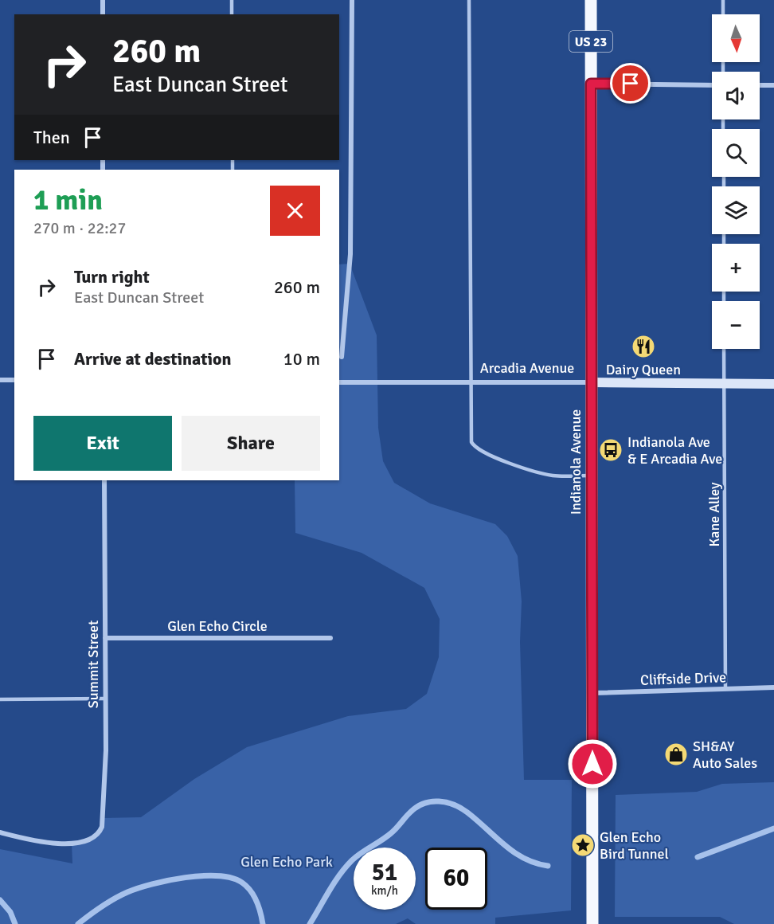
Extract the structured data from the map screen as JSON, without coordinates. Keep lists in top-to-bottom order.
{
  "streets": {
    "main road": ["US 23", "Indianola Avenue"],
    "street": [
      "Arcadia Avenue",
      "Glen Echo Circle",
      "Summit Street",
      "Cliffside Drive"
    ],
    "lane": ["Kane Alley"]
  },
  "crossings": [
    ["Arcadia Avenue", "Indianola Avenue"],
    ["Arcadia Avenue", "Kane Alley"],
    ["Indianola Avenue", "Cliffside Drive"],
    ["Kane Alley", "Cliffside Drive"],
    ["Glen Echo Circle", "Summit Street"]
  ],
  "parks": ["Glen Echo Park"],
  "places": {
    "restaurant": ["Dairy Queen"],
    "bus stop": ["Indianola Ave & E Arcadia Ave"],
    "shop": ["SH&AY Auto Sales"],
    "place": ["Glen Echo Bird Tunnel"]
  },
  "north": "bottom",
  "page": {
    "map_buttons": ["+", "−"],
    "turn": ["260 m", "East Duncan Street"],
    "then": "Then",
    "heading": ["1 min", "270 m · 22:27"],
    "list": [
      {
        "name": "Turn right",
        "note": "East Duncan Street",
        "value": "260 m"
      },
      {
        "name": "Arrive at destination",
        "value": "10 m"
      }
    ],
    "buttons": ["Exit", "Share"],
    "speed": "51 km/h",
    "limit": "60"
  }
}
